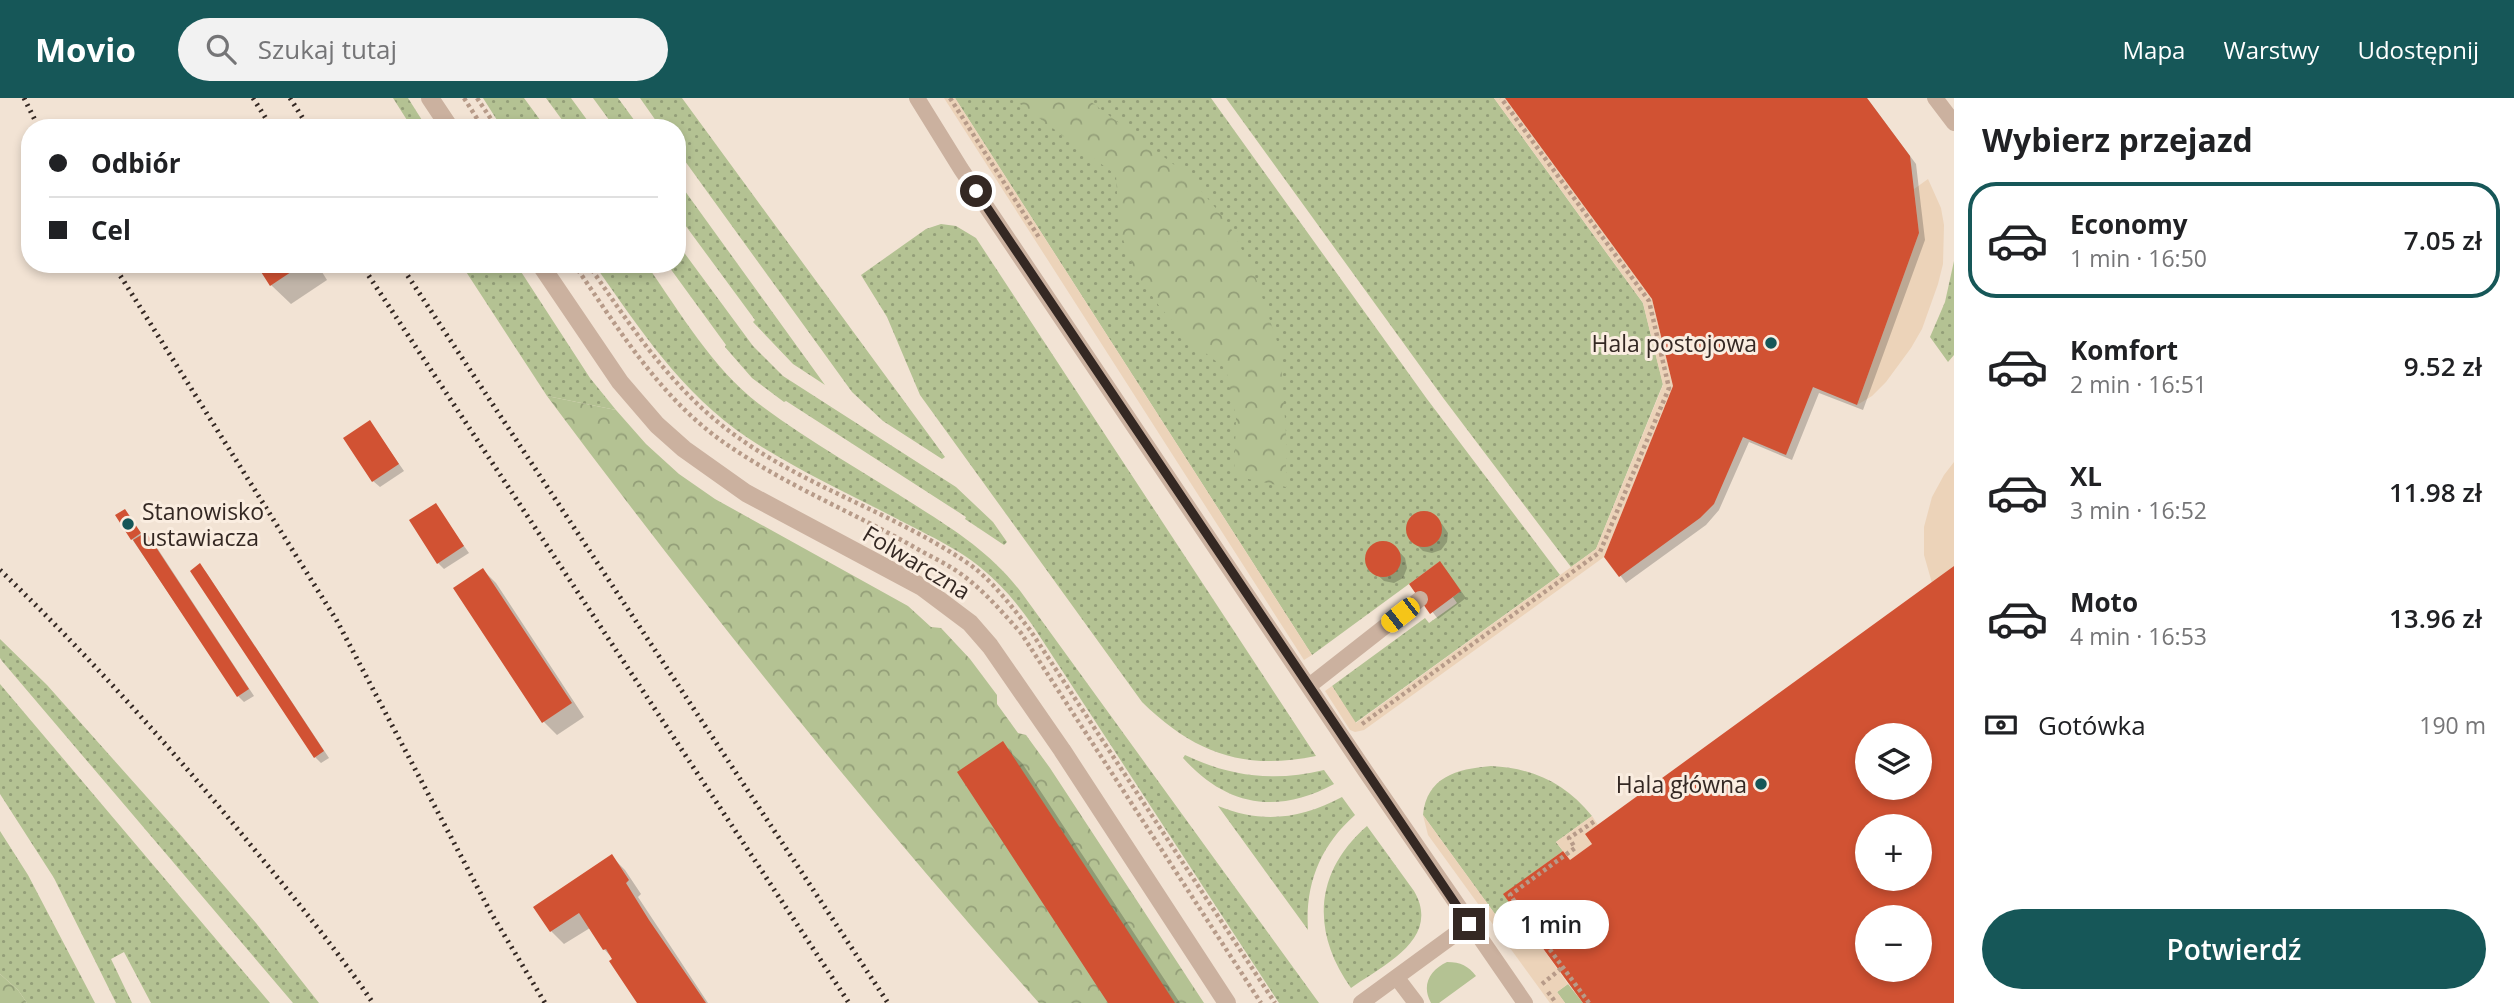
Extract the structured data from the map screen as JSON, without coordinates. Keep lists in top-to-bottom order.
{
  "streets": {
    "street": ["Folwarczna"]
  },
  "places": ["Hala postojowa", "Stanowisko ustawiacza", "Hala główna"],
  "page": {
    "header": "Movio",
    "search": "Szukaj tutaj",
    "nav": ["Mapa", "Warstwy", "Udostępnij"],
    "heading": "Wybierz przejazd",
    "banner": ["Odbiór", "Cel"],
    "list": [
      {
        "name": "Economy",
        "note": "1 min · 16:50",
        "value": "7.05 zł"
      },
      {
        "name": "Komfort",
        "note": "2 min · 16:51",
        "value": "9.52 zł"
      },
      {
        "name": "XL",
        "note": "3 min · 16:52",
        "value": "11.98 zł"
      },
      {
        "name": "Moto",
        "note": "4 min · 16:53",
        "value": "13.96 zł"
      }
    ],
    "pay": ["Gotówka", "190 m"],
    "map_buttons": ["+", "−"],
    "buttons": "Potwierdź",
    "bubble": "1 min"
  }
}
